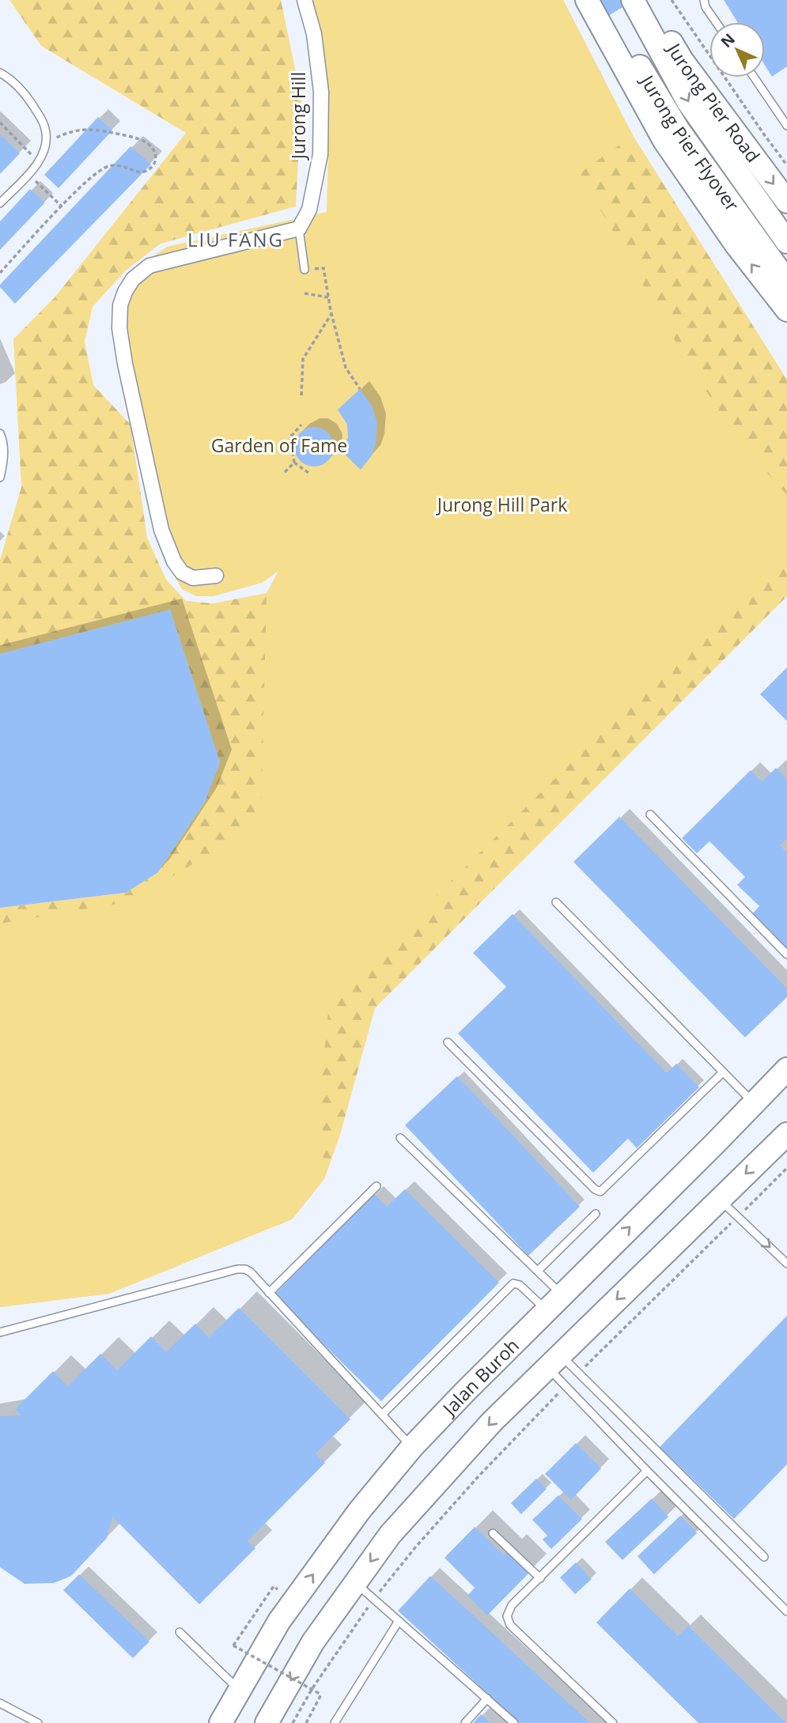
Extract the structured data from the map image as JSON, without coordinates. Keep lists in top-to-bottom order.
{
  "streets": {
    "main road": ["Jurong Pier Road", "Jurong Pier Flyover", "Jalan Buroh"],
    "street": ["Jurong Hill"]
  },
  "districts": ["LIU FANG"],
  "parks": ["Garden of Fame", "Jurong Hill Park"],
  "north": "top left"
}
